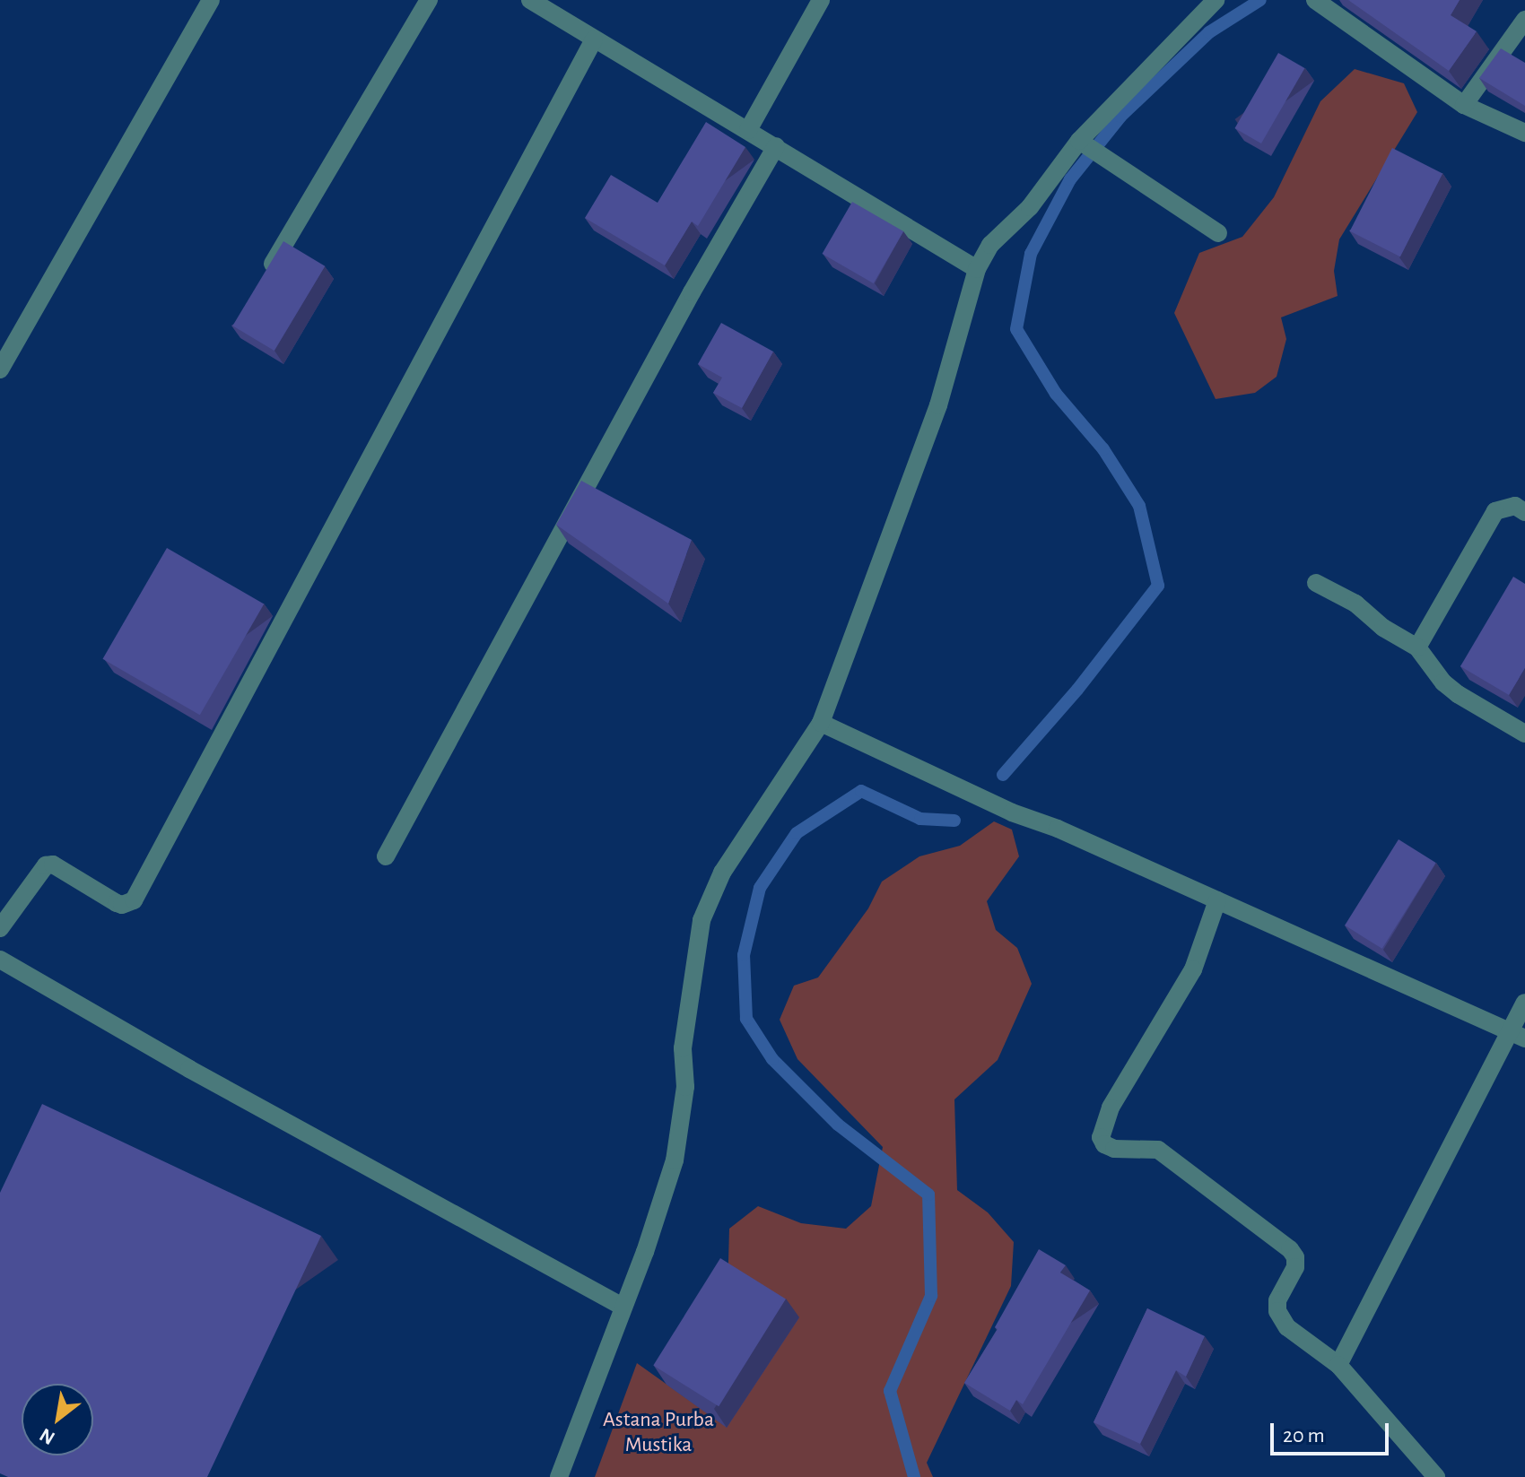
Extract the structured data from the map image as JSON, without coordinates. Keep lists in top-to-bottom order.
{
  "parks": ["Astana Purba Mustika"],
  "scale_bar": "20 m",
  "north": "bottom left"
}
